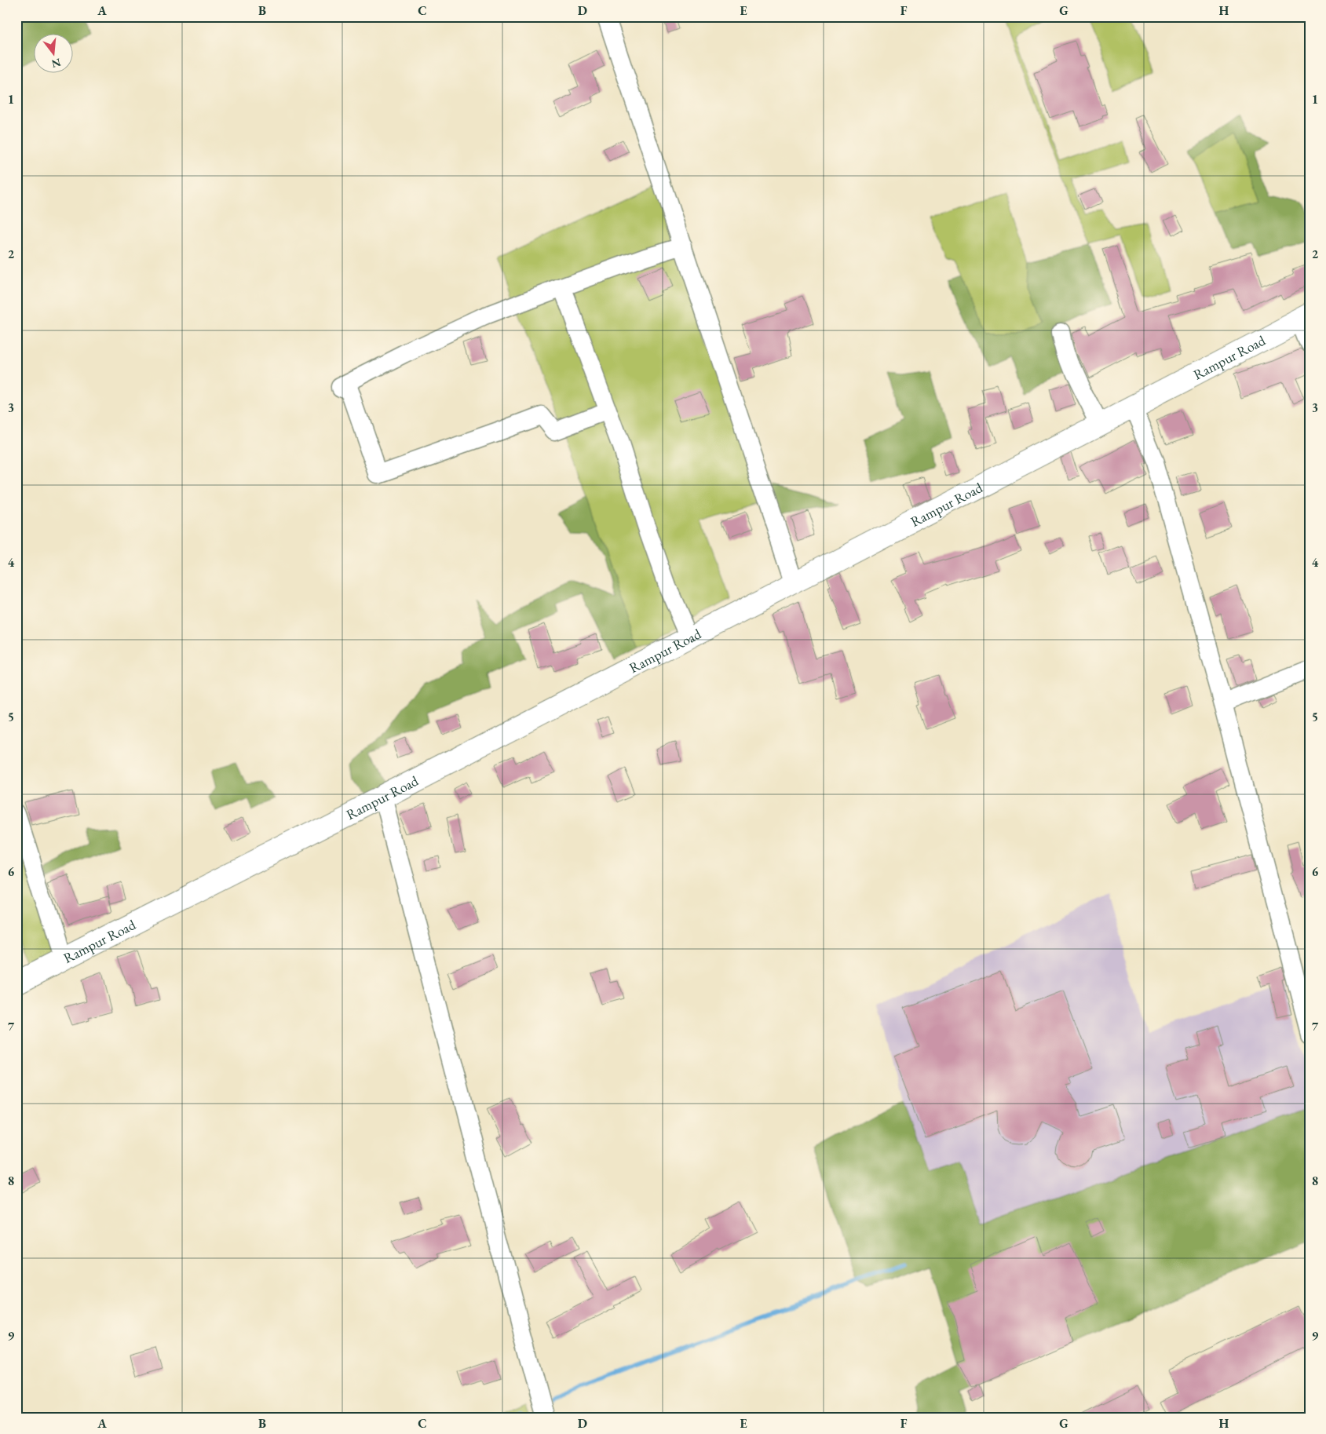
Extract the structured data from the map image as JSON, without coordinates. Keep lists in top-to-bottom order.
{
  "streets": {
    "main road": ["Rampur Road"]
  },
  "north": "bottom",
  "grid": {
    "columns": [
      "A",
      "B",
      "C",
      "D",
      "E",
      "F",
      "G",
      "H"
    ],
    "rows": [
      "1",
      "2",
      "3",
      "4",
      "5",
      "6",
      "7",
      "8",
      "9"
    ]
  }
}
